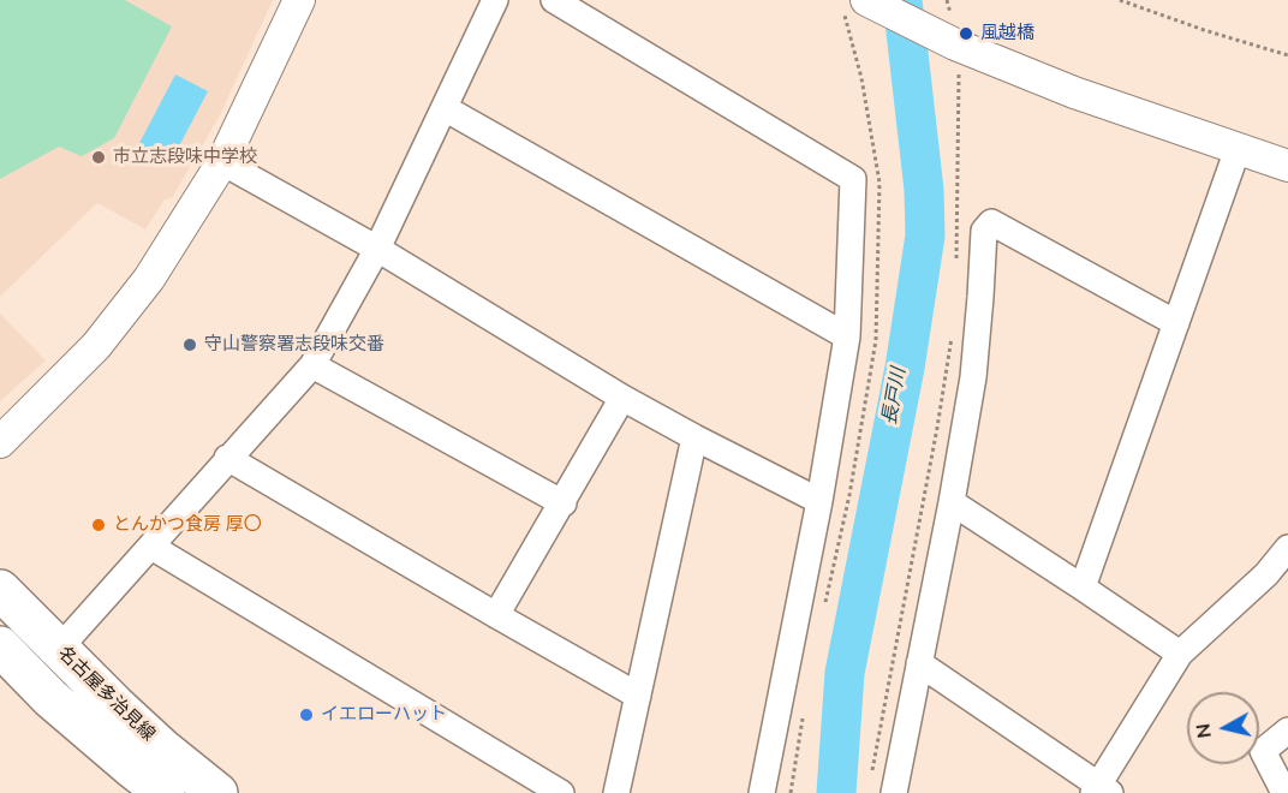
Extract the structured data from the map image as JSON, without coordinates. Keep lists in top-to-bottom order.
{
  "streets": {
    "main road": ["名古屋多治見線"]
  },
  "water": ["長戸川"],
  "places": [
    "風越橋",
    "市立志段味中学校",
    "守山警察署志段味交番",
    "とんかつ食房 厚〇",
    "イエローハット"
  ],
  "north": "left"
}
